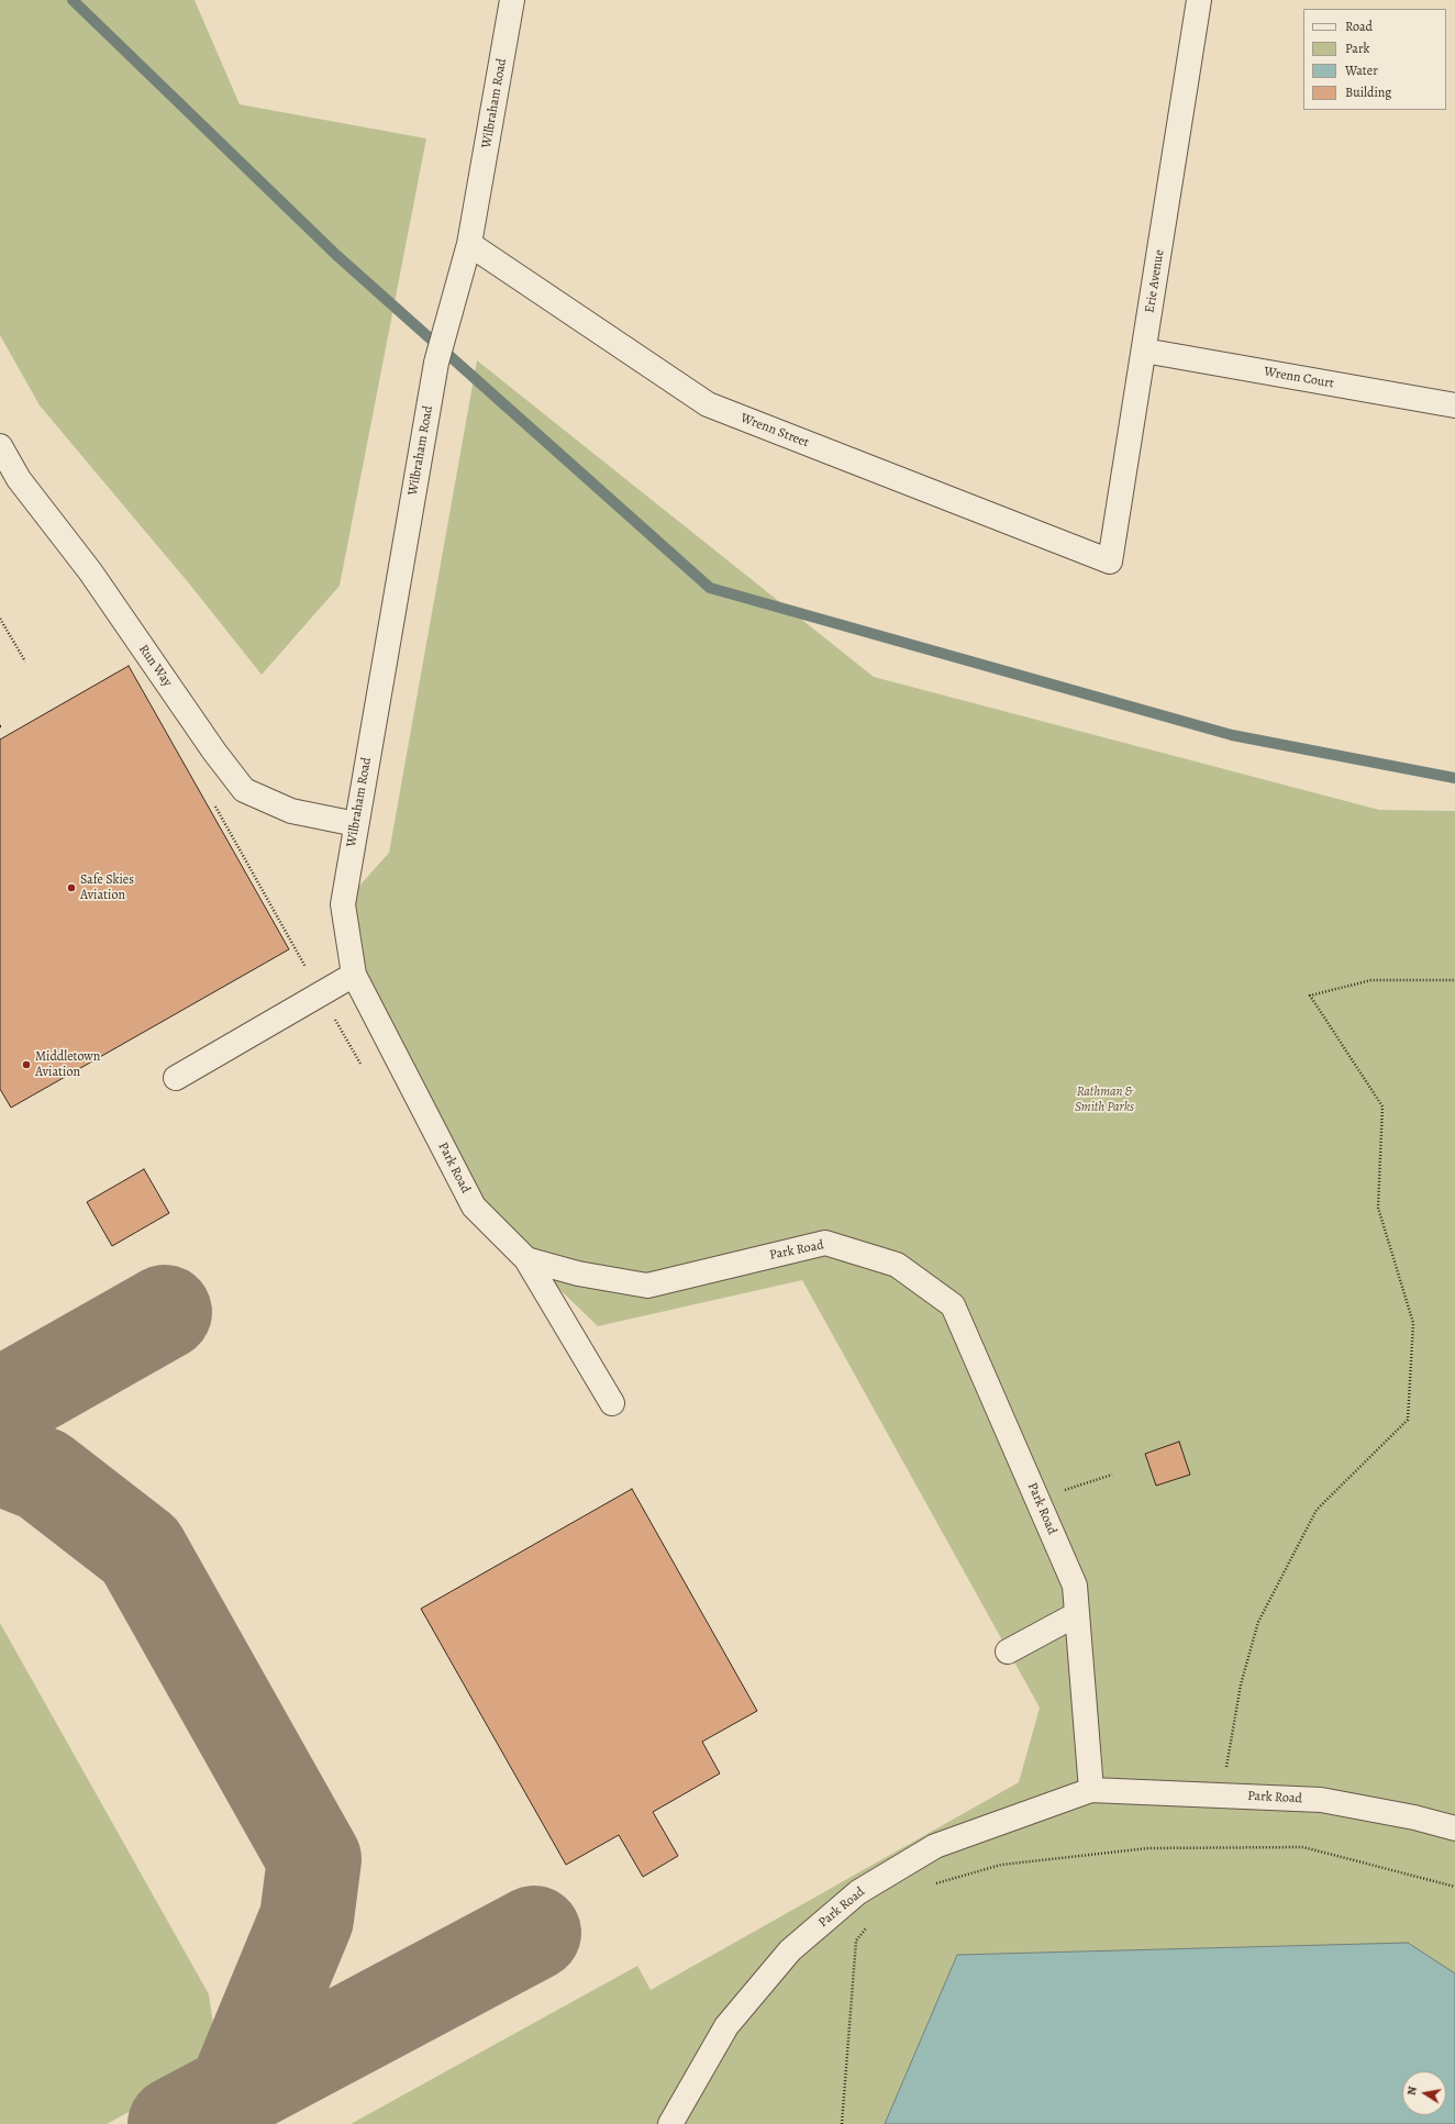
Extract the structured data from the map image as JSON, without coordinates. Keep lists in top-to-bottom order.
{
  "streets": {
    "street": [
      "Wilbraham Road",
      "Erie Avenue",
      "Wrenn Court",
      "Wrenn Street",
      "Run Way",
      "Park Road"
    ]
  },
  "crossings": [
    ["Wilbraham Road", "Wrenn Street"],
    ["Wilbraham Road", "Run Way"],
    ["Wilbraham Road", "Park Road"],
    ["Erie Avenue", "Wrenn Court"],
    ["Erie Avenue", "Wrenn Street"]
  ],
  "parks": ["Rathman & Smith Parks"],
  "places": ["Safe Skies Aviation", "Middletown Aviation"],
  "legend": [
    "Road",
    "Park",
    "Water",
    "Building"
  ],
  "north": "left"
}
